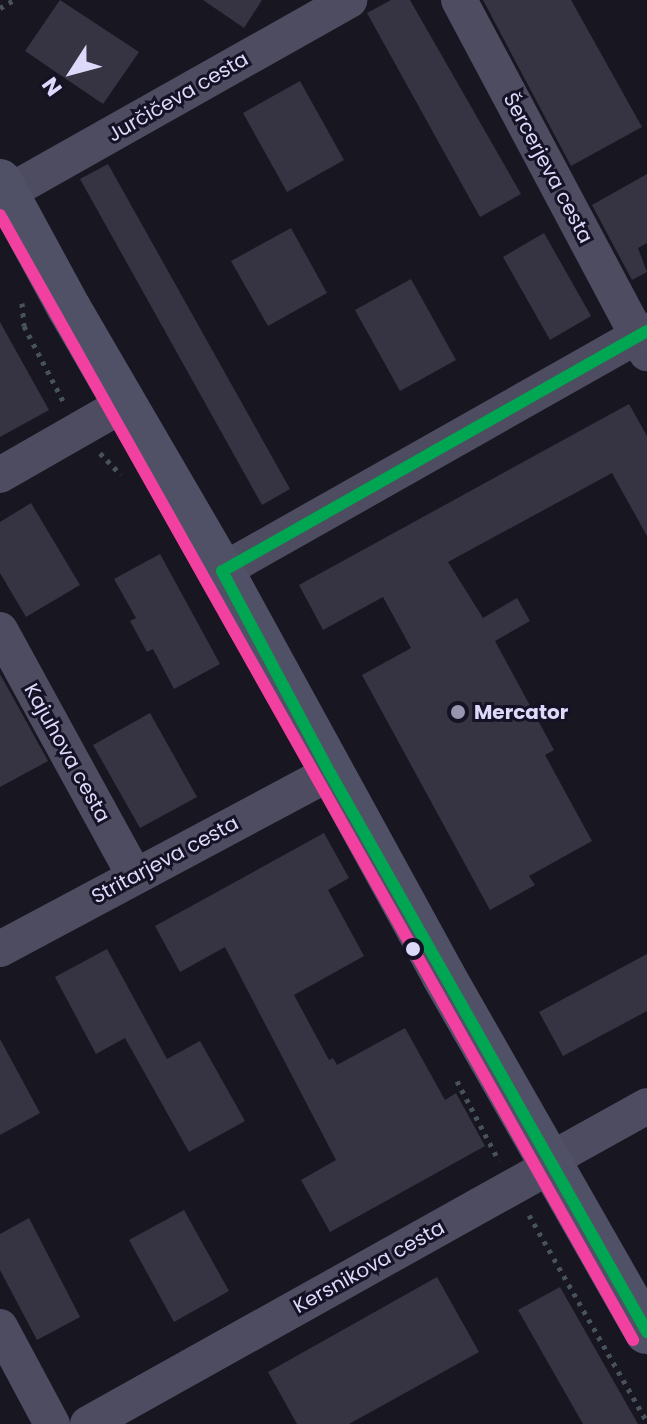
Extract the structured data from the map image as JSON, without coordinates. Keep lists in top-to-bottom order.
{
  "streets": {
    "street": [
      "Jurčičeva cesta",
      "Šercerjeva cesta",
      "Kajuhova cesta",
      "Stritarjeva cesta",
      "Kersnikova cesta"
    ]
  },
  "crossings": [
    ["Kajuhova cesta", "Stritarjeva cesta"]
  ],
  "places": ["Mercator"],
  "north": "bottom left"
}
